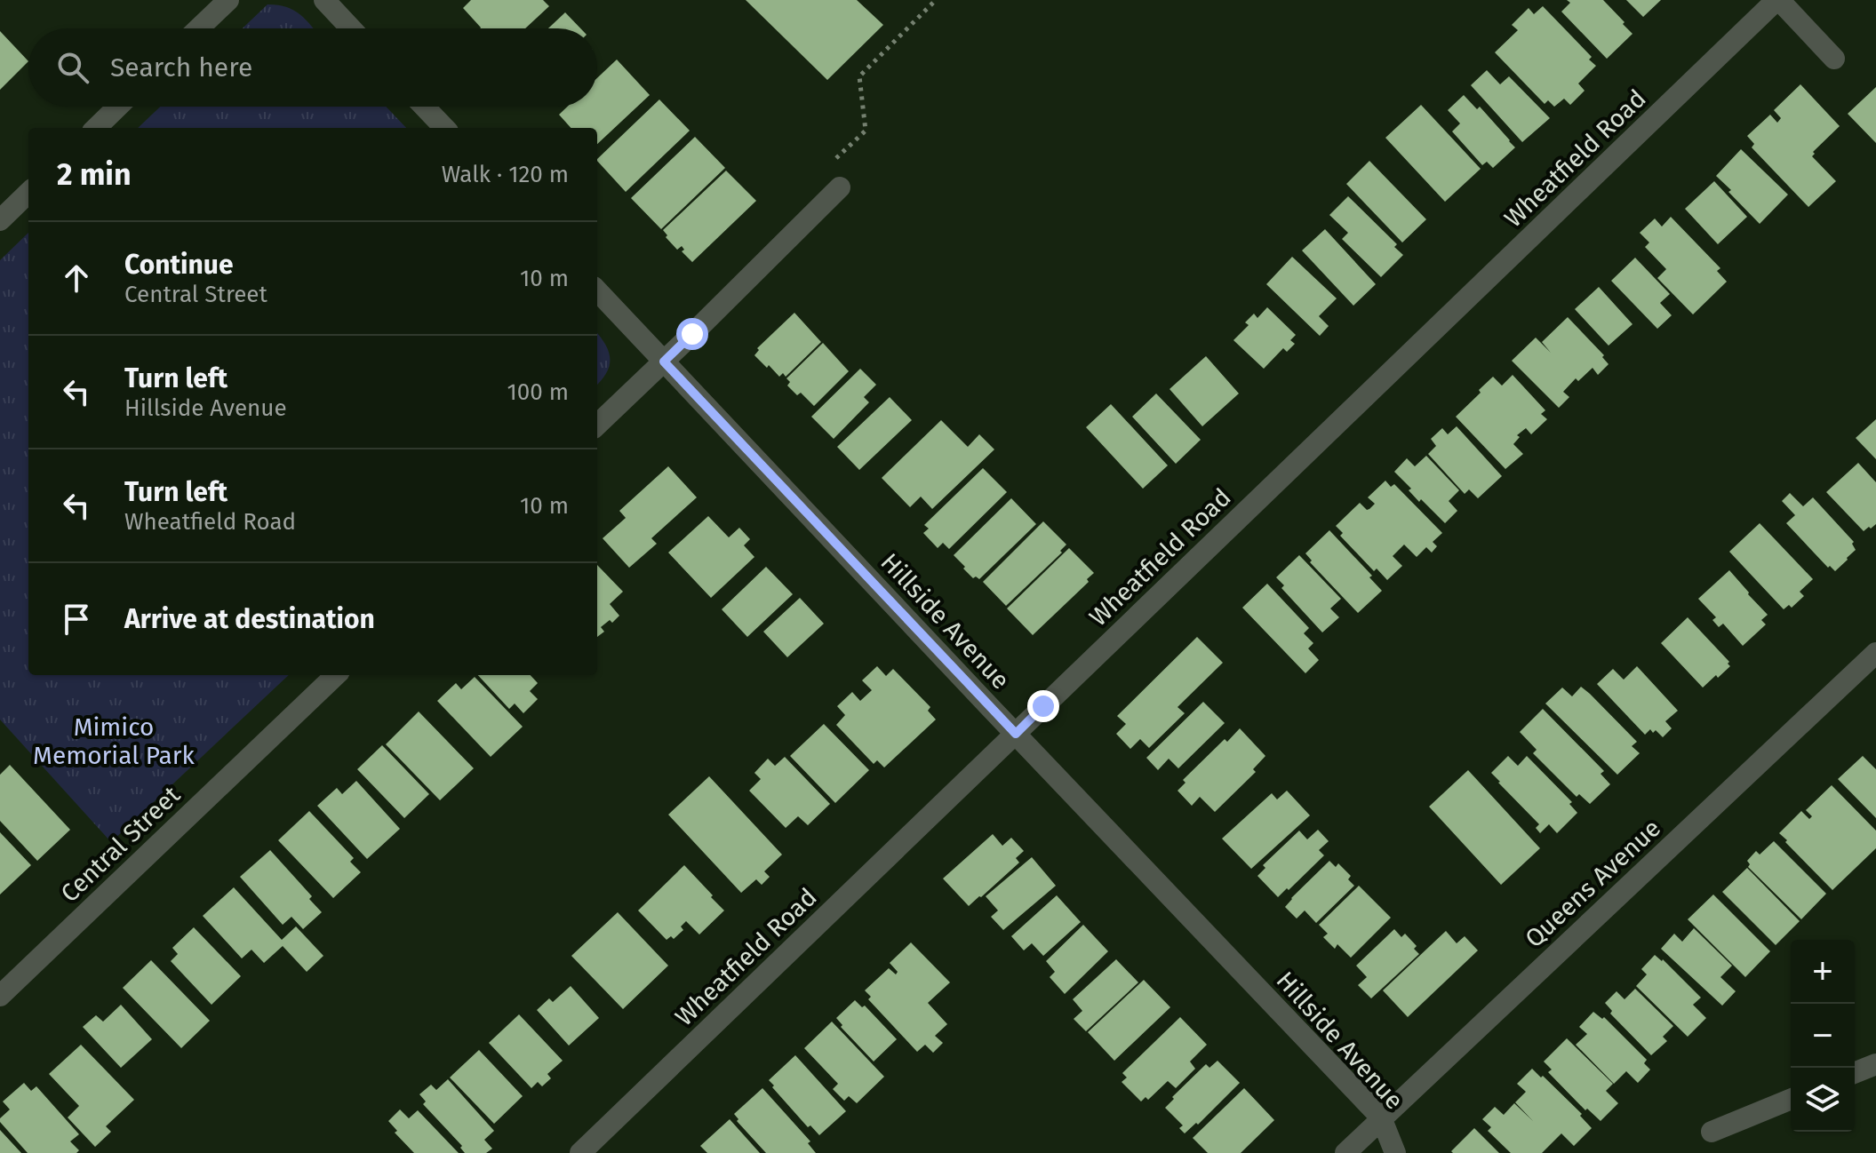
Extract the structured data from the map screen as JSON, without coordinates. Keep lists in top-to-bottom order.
{
  "streets": {
    "street": [
      "Wheatfield Road",
      "Hillside Avenue",
      "Central Street",
      "Queens Avenue"
    ]
  },
  "crossings": [
    ["Wheatfield Road", "Hillside Avenue"],
    ["Hillside Avenue", "Queens Avenue"]
  ],
  "parks": ["Mimico Memorial Park"],
  "page": {
    "search": "Search here",
    "heading": ["2 min", "Walk · 120 m"],
    "list": [
      ["Continue", "Central Street", "10 m"],
      ["Turn left", "Hillside Avenue", "100 m"],
      ["Turn left", "Wheatfield Road", "10 m"],
      "Arrive at destination"
    ],
    "map_buttons": ["+", "−"]
  }
}
